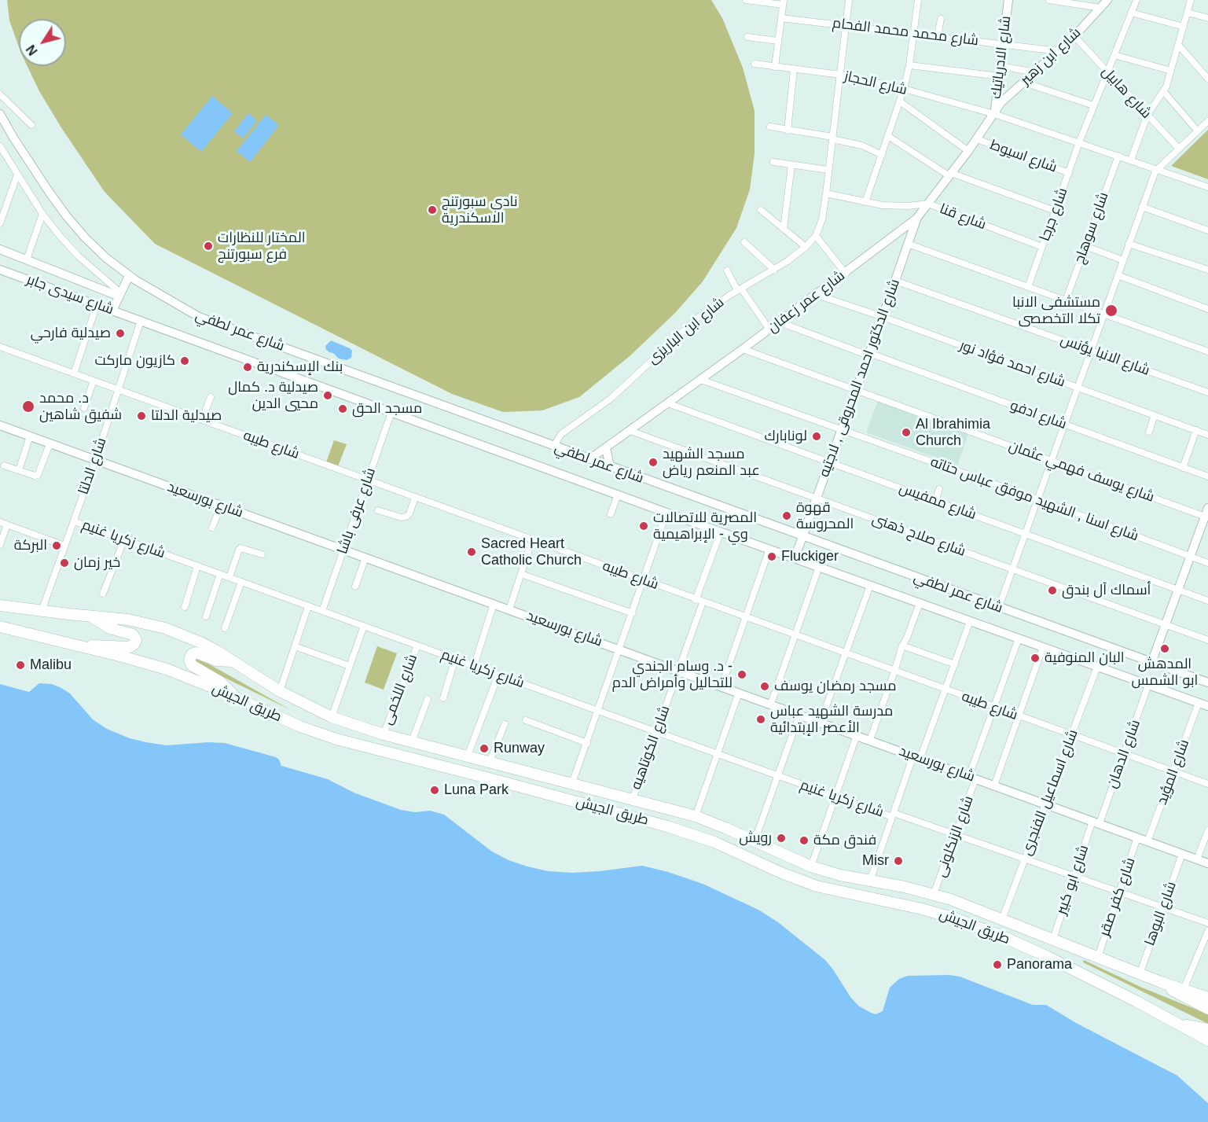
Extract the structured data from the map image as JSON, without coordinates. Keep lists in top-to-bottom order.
{
  "streets": {
    "highway": ["طريق الجيش"],
    "street": [
      "شارع محمد محمد الفحام",
      "شارع ابن زهير",
      "شارع الادرياتيك",
      "شارع الحجاز",
      "شارع هابيل",
      "شارع اسيوط",
      "شارع جرجا",
      "شارع قنا",
      "شارع سوهاج",
      "شارع سيدى جابر",
      "شارع عمر زعفان",
      "شارع عمر لطفي",
      "شارع ابن الباريزى",
      "شارع الانبا يؤنس",
      "شارع احمد فؤاد نور",
      "شارع الدكتور احمد المحروقى , لاجتيه",
      "شارع ادفو",
      "شارع طيبه",
      "شارع الدلتا",
      "شارع يوسف فهمي عثمان",
      "شارع اسنا , الشهيد موفق عباس حتاته",
      "شارع بورسعيد",
      "شارع ممفيس",
      "شارع عرفى باشا",
      "شارع صلاح ذهنى",
      "شارع زكريا غنيم",
      "شارع اللخمى",
      "شارع الكوتاهيه",
      "شارع الدهان",
      "شارع المؤيد",
      "شارع اسماعيل الفنجرى",
      "شارع الزنكلونى",
      "شارع ابو كبير",
      "شارع كفر صقر",
      "شارع البوها"
    ]
  },
  "crossings": [
    ["شارع محمد محمد الفحام", "شارع ابن زهير"],
    ["شارع محمد محمد الفحام", "شارع الادرياتيك"],
    ["شارع محمد محمد الفحام", "شارع ابن الباريزى"],
    ["شارع ابن زهير", "شارع الادرياتيك"],
    ["شارع ابن زهير", "شارع الحجاز"],
    ["شارع ابن زهير", "شارع هابيل"],
    ["شارع ابن زهير", "شارع عمر زعفان"],
    ["شارع الادرياتيك", "شارع الحجاز"],
    ["شارع الادرياتيك", "شارع عمر زعفان"],
    ["شارع الحجاز", "شارع جرجا"],
    ["شارع الحجاز", "شارع سوهاج"],
    ["شارع الحجاز", "شارع عمر زعفان"],
    ["شارع الحجاز", "شارع ابن الباريزى"],
    ["شارع هابيل", "شارع جرجا"],
    ["شارع اسيوط", "شارع جرجا"],
    ["شارع اسيوط", "شارع عمر زعفان"],
    ["شارع جرجا", "شارع قنا"],
    ["شارع قنا", "شارع عمر زعفان"],
    ["شارع قنا", "شارع ابن الباريزى"],
    ["شارع سيدى جابر", "شارع عمر لطفي"],
    ["شارع سيدى جابر", "شارع الدلتا"],
    ["شارع عمر زعفان", "شارع عمر لطفي"],
    ["شارع عمر زعفان", "شارع احمد فؤاد نور"],
    ["شارع عمر زعفان", "شارع الدكتور احمد المحروقى , لاجتيه"],
    ["شارع عمر زعفان", "شارع ادفو"],
    ["شارع عمر زعفان", "شارع يوسف فهمي عثمان"],
    ["شارع عمر زعفان", "شارع اسنا , الشهيد موفق عباس حتاته"],
    ["شارع عمر زعفان", "شارع ممفيس"],
    ["شارع عمر زعفان", "شارع صلاح ذهنى"],
    ["شارع عمر لطفي", "شارع ابن الباريزى"],
    ["شارع عمر لطفي", "شارع الدكتور احمد المحروقى , لاجتيه"],
    ["شارع عمر لطفي", "شارع الدلتا"],
    ["شارع عمر لطفي", "شارع عرفى باشا"],
    ["شارع عمر لطفي", "شارع الدهان"],
    ["شارع عمر لطفي", "شارع المؤيد"],
    ["شارع عمر لطفي", "شارع اسماعيل الفنجرى"],
    ["شارع عمر لطفي", "شارع الزنكلونى"],
    ["شارع الانبا يؤنس", "شارع الدكتور احمد المحروقى , لاجتيه"],
    ["شارع احمد فؤاد نور", "شارع الدكتور احمد المحروقى , لاجتيه"],
    ["شارع الدكتور احمد المحروقى , لاجتيه", "شارع ادفو"],
    ["شارع الدكتور احمد المحروقى , لاجتيه", "شارع يوسف فهمي عثمان"],
    ["شارع الدكتور احمد المحروقى , لاجتيه", "شارع اسنا , الشهيد موفق عباس حتاته"],
    ["شارع الدكتور احمد المحروقى , لاجتيه", "شارع ممفيس"],
    ["شارع الدكتور احمد المحروقى , لاجتيه", "شارع صلاح ذهنى"],
    ["شارع طيبه", "شارع الدلتا"],
    ["شارع طيبه", "شارع عرفى باشا"],
    ["شارع طيبه", "شارع الكوتاهيه"],
    ["شارع طيبه", "شارع الدهان"],
    ["شارع طيبه", "شارع المؤيد"],
    ["شارع طيبه", "شارع اسماعيل الفنجرى"],
    ["شارع طيبه", "شارع الزنكلونى"],
    ["شارع الدلتا", "شارع بورسعيد"],
    ["شارع الدلتا", "شارع زكريا غنيم"],
    ["شارع الدلتا", "طريق الجيش"],
    ["شارع بورسعيد", "شارع عرفى باشا"],
    ["شارع بورسعيد", "شارع الكوتاهيه"],
    ["شارع بورسعيد", "شارع الدهان"],
    ["شارع بورسعيد", "شارع المؤيد"],
    ["شارع بورسعيد", "شارع اسماعيل الفنجرى"],
    ["شارع بورسعيد", "شارع الزنكلونى"],
    ["شارع بورسعيد", "شارع ابو كبير"],
    ["شارع بورسعيد", "شارع كفر صقر"],
    ["شارع بورسعيد", "شارع البوها"],
    ["شارع عرفى باشا", "شارع زكريا غنيم"],
    ["شارع زكريا غنيم", "شارع اللخمى"],
    ["شارع زكريا غنيم", "شارع الكوتاهيه"],
    ["شارع زكريا غنيم", "شارع اسماعيل الفنجرى"],
    ["شارع زكريا غنيم", "شارع الزنكلونى"],
    ["شارع زكريا غنيم", "شارع ابو كبير"],
    ["شارع زكريا غنيم", "شارع كفر صقر"],
    ["شارع زكريا غنيم", "شارع البوها"],
    ["شارع اللخمى", "طريق الجيش"],
    ["طريق الجيش", "شارع الكوتاهيه"],
    ["طريق الجيش", "شارع اسماعيل الفنجرى"],
    ["طريق الجيش", "شارع الزنكلونى"],
    ["طريق الجيش", "شارع ابو كبير"],
    ["طريق الجيش", "شارع كفر صقر"],
    ["طريق الجيش", "شارع البوها"],
    ["شارع الدهان", "شارع ابو كبير"]
  ],
  "places": [
    "نادي سبورتنج الاسكندرية",
    "المختار للنظارات فرع سبورتنج",
    "مستشفى الانبا تكلا التخصصى",
    "صيدلية فارحي",
    "كازيون ماركت",
    "بنك الإسكندرية",
    "صيدلية د. كمال محيي الدين",
    "د. محمد شفيق شاهين",
    "مسجد الحق",
    "صيدلية الدلتا",
    "Al Ibrahimia Church",
    "لونابارك",
    "مسجد الشهيد عبد المنعم رياض",
    "قهوة المحروسة",
    "المصرية للاتصالات وي - الإبراهيمية",
    "البركة",
    "Sacred Heart Catholic Church",
    "Fluckiger",
    "خير زمان",
    "أسماك آل بندق",
    "المدهش ابو الشمس",
    "البان المنوفية",
    "Malibu",
    "د. وسام الجندي - للتحاليل وأمراض الدم",
    "مسجد رمضان يوسف",
    "مدرسة الشهيد عباس الأعصر الإبتدائية",
    "Runway",
    "Luna Park",
    "رويش",
    "فندق مكة",
    "Misr",
    "Panorama"
  ],
  "north": "bottom left"
}
